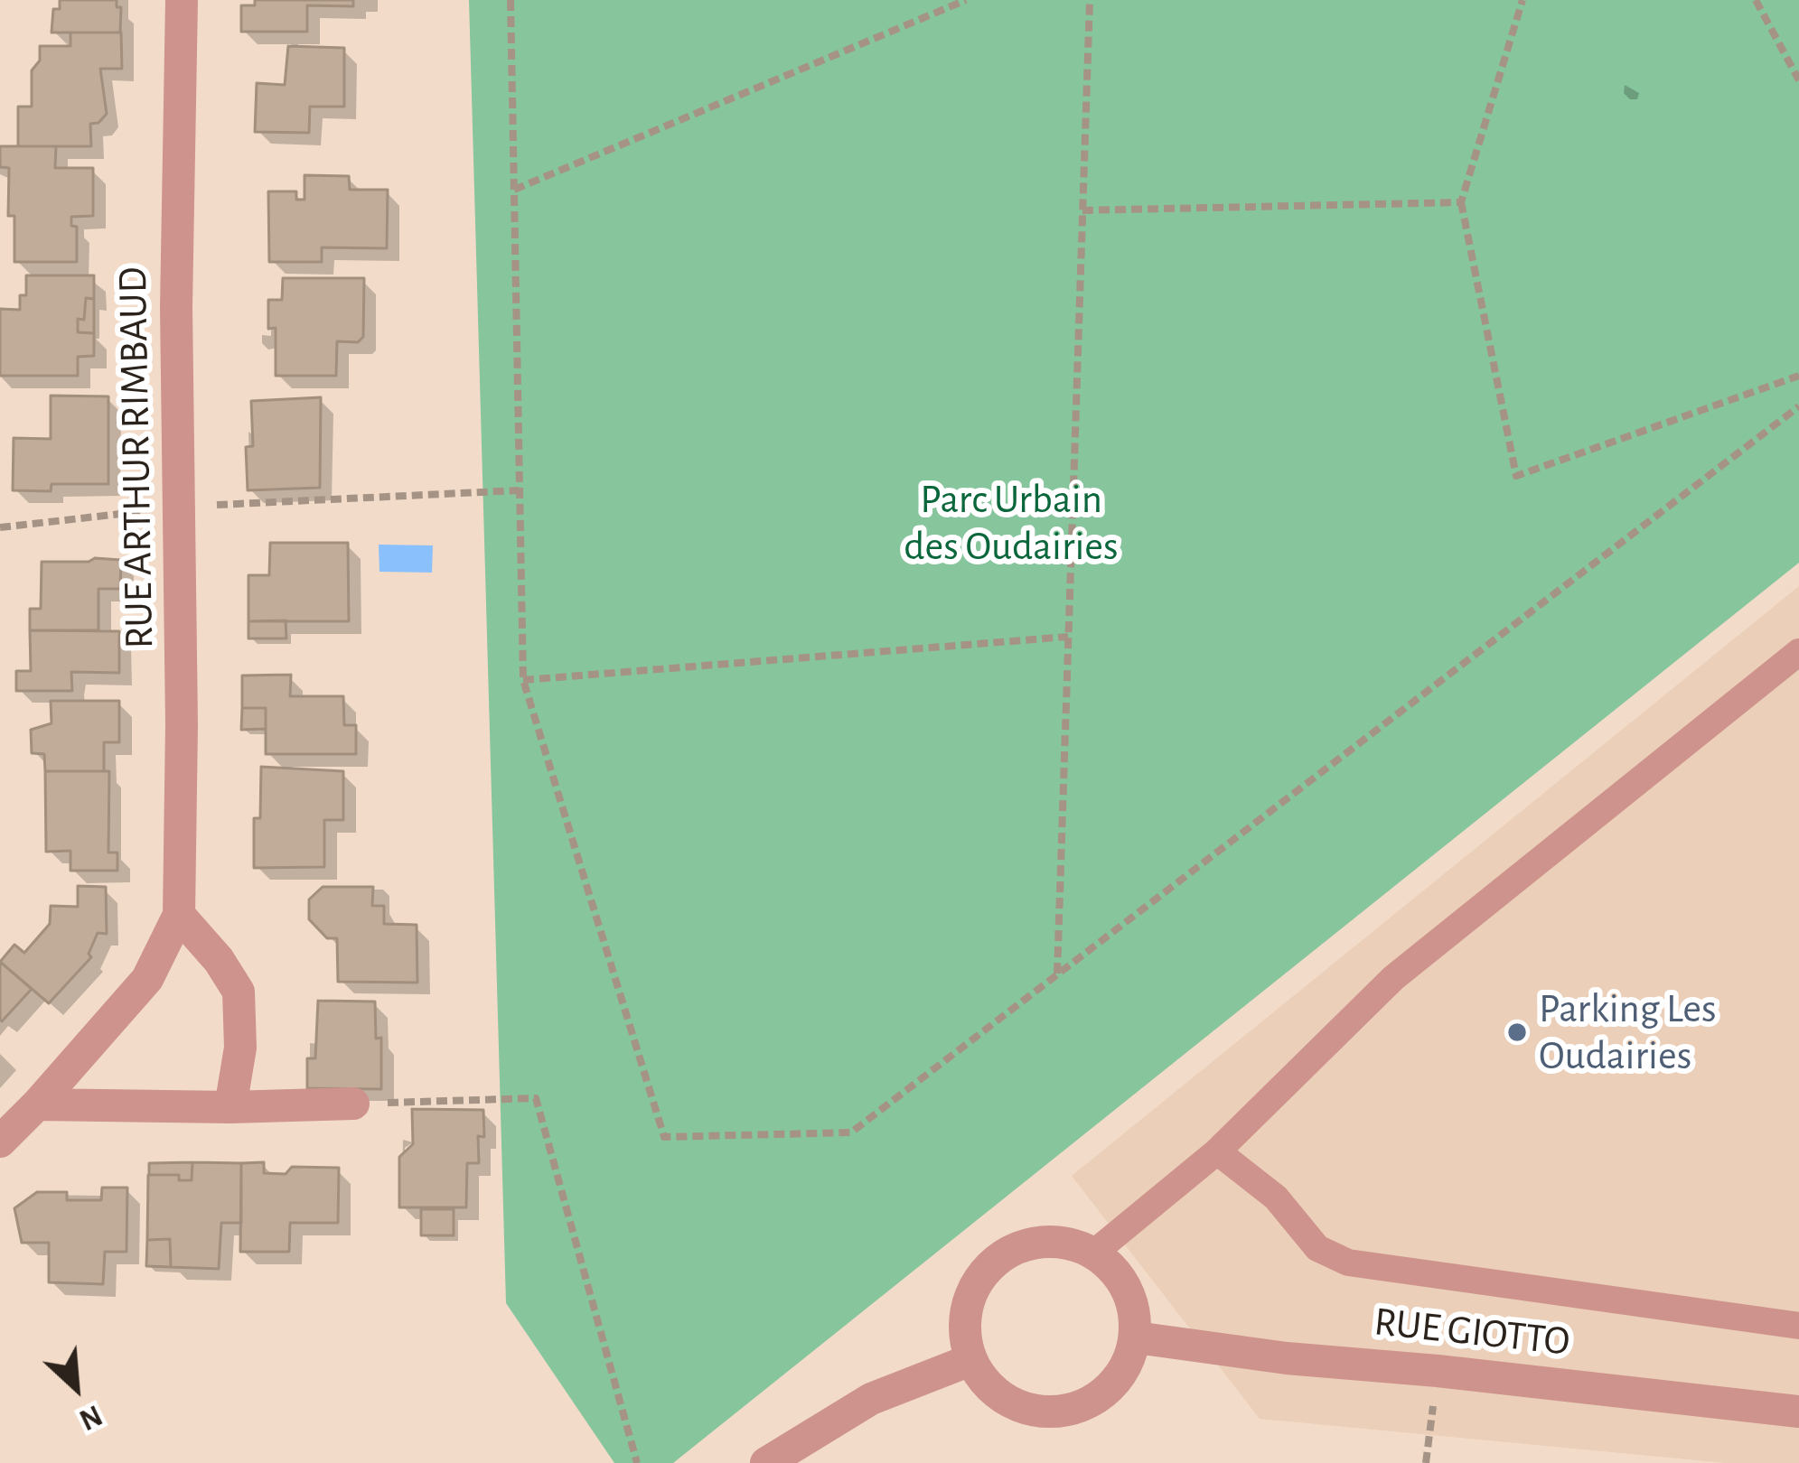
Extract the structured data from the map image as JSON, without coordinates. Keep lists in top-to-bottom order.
{
  "streets": {
    "street": ["RUE ARTHUR RIMBAUD", "RUE GIOTTO"]
  },
  "parks": ["Parc Urbain des Oudairies"],
  "places": ["Parking Les Oudairies"],
  "north": "bottom right"
}
